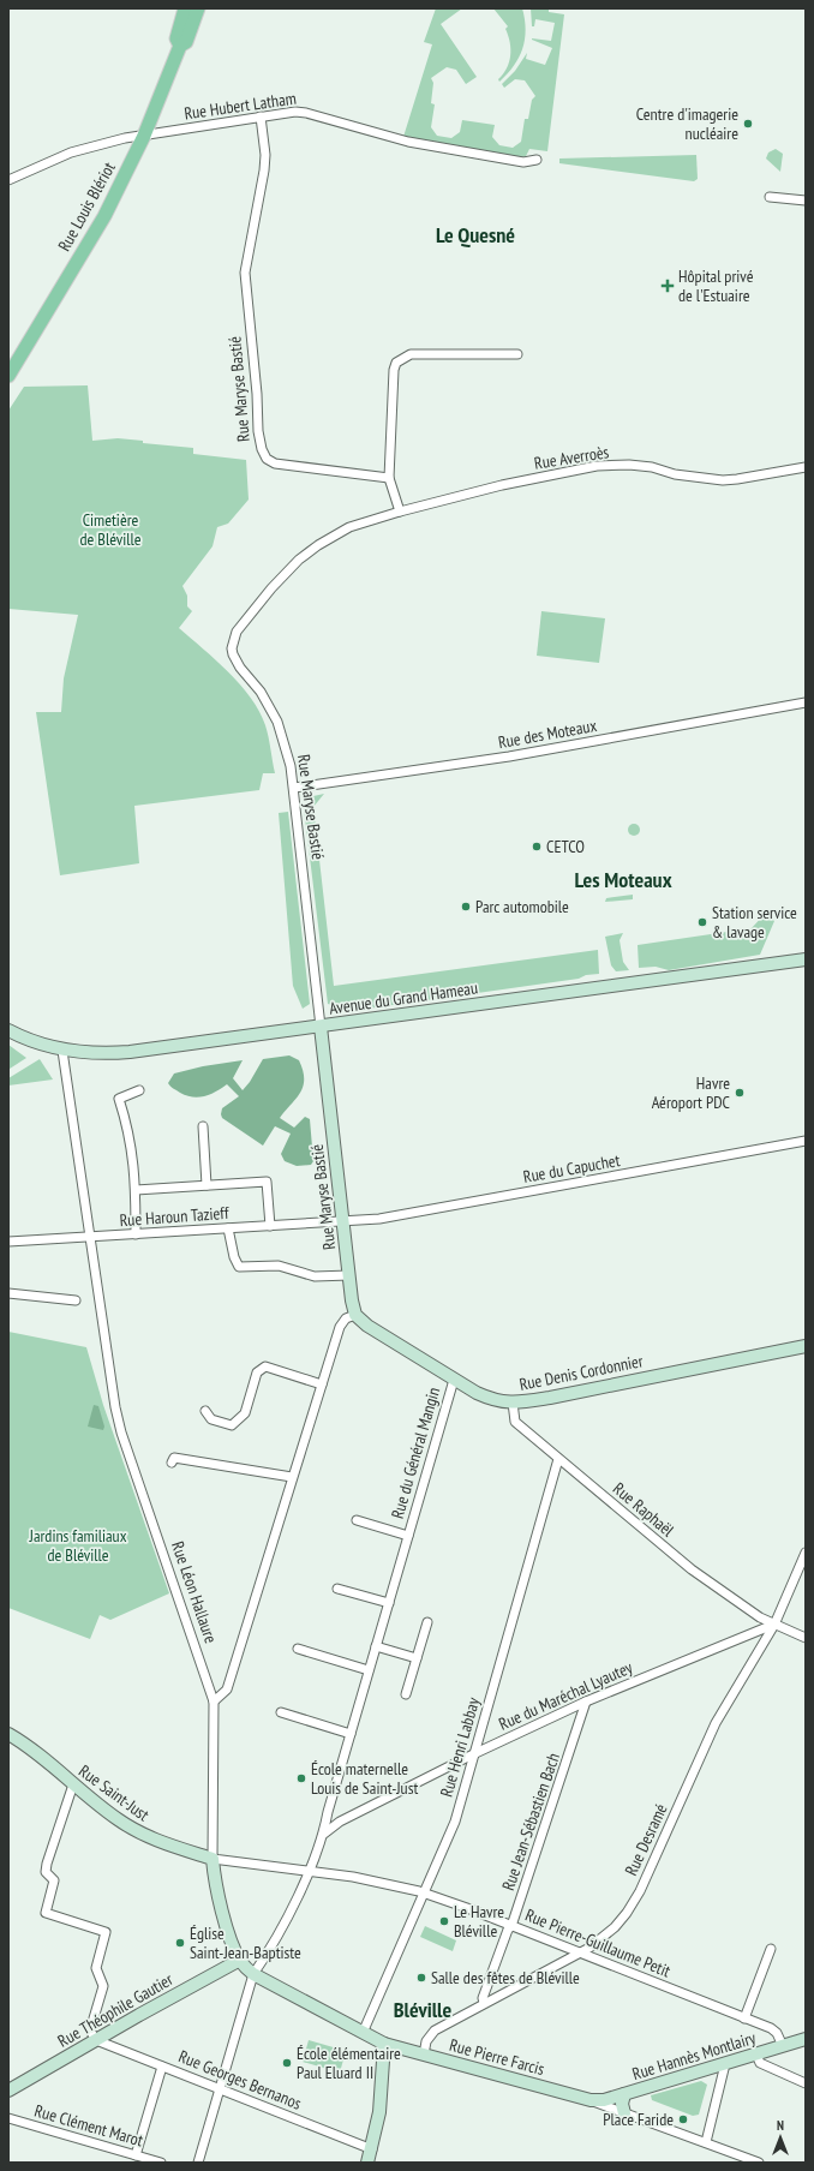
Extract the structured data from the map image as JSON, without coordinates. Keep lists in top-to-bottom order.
{
  "streets": {
    "main road": ["Rue Louis Blériot"],
    "street": [
      "Rue Hubert Latham",
      "Rue Maryse Bastié",
      "Rue Averroès",
      "Rue des Moteaux",
      "Avenue du Grand Hameau",
      "Rue du Capuchet",
      "Rue Haroun Tazieff",
      "Rue Denis Cordonnier",
      "Rue du Général Mangin",
      "Rue Raphaël",
      "Rue Léon Hallaure",
      "Rue du Maréchal Lyautey",
      "Rue Henri Labbay",
      "Rue Saint-Just",
      "Rue Jean-Sébastien Bach",
      "Rue Desramé",
      "Rue Pierre-Guillaume Petit",
      "Rue Théophile Gautier",
      "Rue Hannès Montlairy",
      "Rue Pierre Farcis",
      "Rue Georges Bernanos",
      "Rue Clément Marot"
    ]
  },
  "crossings": [
    ["Rue Hubert Latham", "Rue Louis Blériot"],
    ["Rue Hubert Latham", "Rue Maryse Bastié"],
    ["Rue Maryse Bastié", "Rue Averroès"],
    ["Rue Maryse Bastié", "Rue des Moteaux"],
    ["Rue Maryse Bastié", "Avenue du Grand Hameau"],
    ["Rue Maryse Bastié", "Rue du Capuchet"],
    ["Rue Maryse Bastié", "Rue Haroun Tazieff"],
    ["Rue Maryse Bastié", "Rue Denis Cordonnier"],
    ["Avenue du Grand Hameau", "Rue Léon Hallaure"],
    ["Rue du Capuchet", "Rue Haroun Tazieff"],
    ["Rue Haroun Tazieff", "Rue Léon Hallaure"],
    ["Rue Denis Cordonnier", "Rue du Général Mangin"],
    ["Rue Denis Cordonnier", "Rue Raphaël"],
    ["Rue du Général Mangin", "Rue du Maréchal Lyautey"],
    ["Rue du Général Mangin", "Rue Pierre-Guillaume Petit"],
    ["Rue du Général Mangin", "Rue Pierre Farcis"],
    ["Rue du Général Mangin", "Rue Georges Bernanos"],
    ["Rue Raphaël", "Rue du Maréchal Lyautey"],
    ["Rue Raphaël", "Rue Henri Labbay"],
    ["Rue Raphaël", "Rue Desramé"],
    ["Rue Léon Hallaure", "Rue Saint-Just"],
    ["Rue Léon Hallaure", "Rue Pierre-Guillaume Petit"],
    ["Rue Léon Hallaure", "Rue Théophile Gautier"],
    ["Rue Léon Hallaure", "Rue Pierre Farcis"],
    ["Rue du Maréchal Lyautey", "Rue Henri Labbay"],
    ["Rue du Maréchal Lyautey", "Rue Jean-Sébastien Bach"],
    ["Rue du Maréchal Lyautey", "Rue Desramé"],
    ["Rue Henri Labbay", "Rue Pierre-Guillaume Petit"],
    ["Rue Henri Labbay", "Rue Pierre Farcis"],
    ["Rue Saint-Just", "Rue Pierre-Guillaume Petit"],
    ["Rue Jean-Sébastien Bach", "Rue Desramé"],
    ["Rue Jean-Sébastien Bach", "Rue Pierre-Guillaume Petit"],
    ["Rue Desramé", "Rue Pierre-Guillaume Petit"],
    ["Rue Desramé", "Rue Pierre Farcis"],
    ["Rue Pierre-Guillaume Petit", "Rue Hannès Montlairy"],
    ["Rue Théophile Gautier", "Rue Pierre Farcis"],
    ["Rue Théophile Gautier", "Rue Georges Bernanos"],
    ["Rue Hannès Montlairy", "Rue Pierre Farcis"]
  ],
  "districts": ["Le Quesné", "Les Moteaux", "Bléville"],
  "parks": ["Cimetière de Bléville", "Jardins familiaux de Bléville"],
  "places": {
    "other": [
      "Centre d'imagerie nucléaire",
      "CETCO",
      "Parc automobile",
      "Station service & lavage",
      "Havre Aéroport PDC",
      "École maternelle Louis de Saint-Just",
      "Le Havre Bléville",
      "Église Saint-Jean-Baptiste",
      "Salle des fêtes de Bléville",
      "École élémentaire Paul Eluard II",
      "Place Faride"
    ],
    "health": ["Hôpital privé de l'Estuaire"]
  },
  "north": "top"
}
